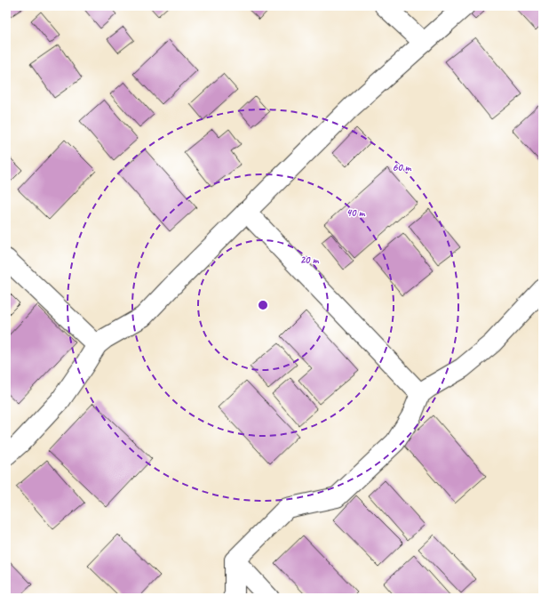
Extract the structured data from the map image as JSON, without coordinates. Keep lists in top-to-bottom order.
{
  "rings": ["60 m", "40 m", "20 m"]
}
